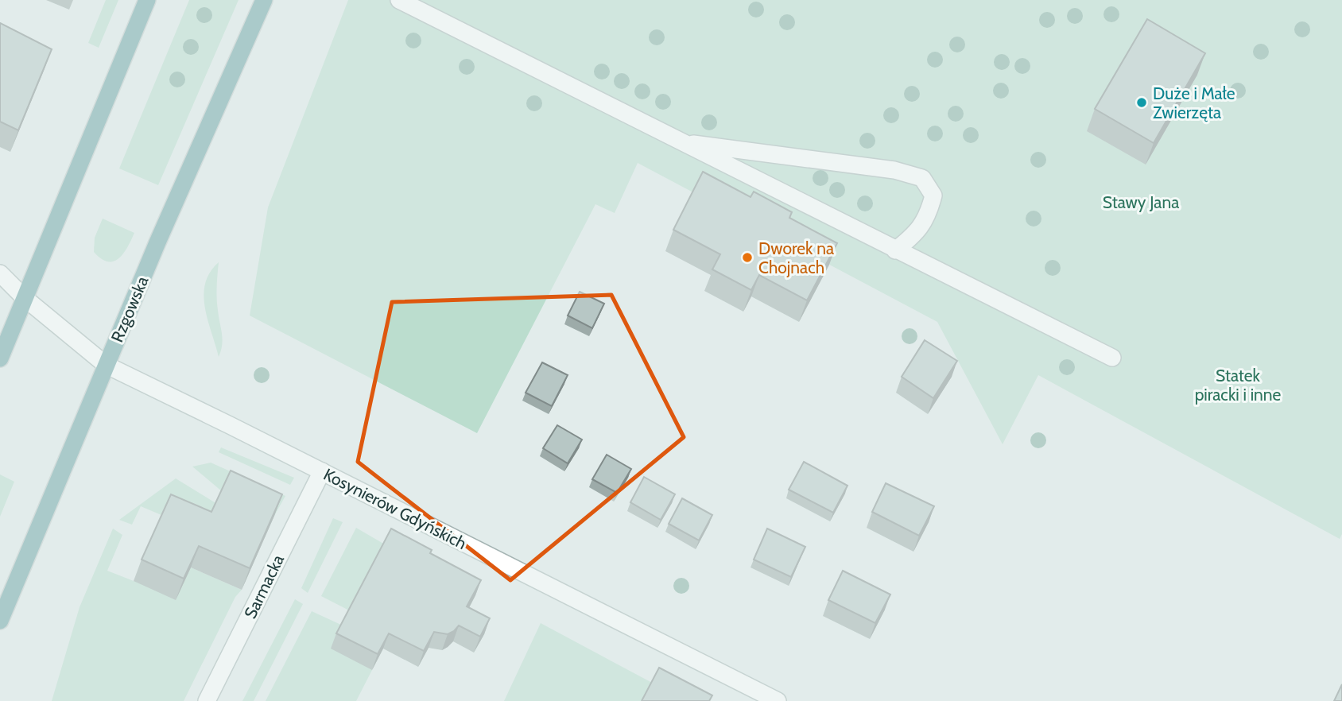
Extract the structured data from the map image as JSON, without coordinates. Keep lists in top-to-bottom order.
{
  "streets": {
    "main road": ["Rzgowska"],
    "street": ["Kosynierów Gdyńskich", "Sarmacka"]
  },
  "crossings": [
    ["Rzgowska", "Kosynierów Gdyńskich"],
    ["Kosynierów Gdyńskich", "Sarmacka"]
  ],
  "parks": ["Stawy Jana", "Statek piracki i inne"],
  "places": ["Duże i Małe Zwierzęta", "Dworek na Chojnach"]
}
